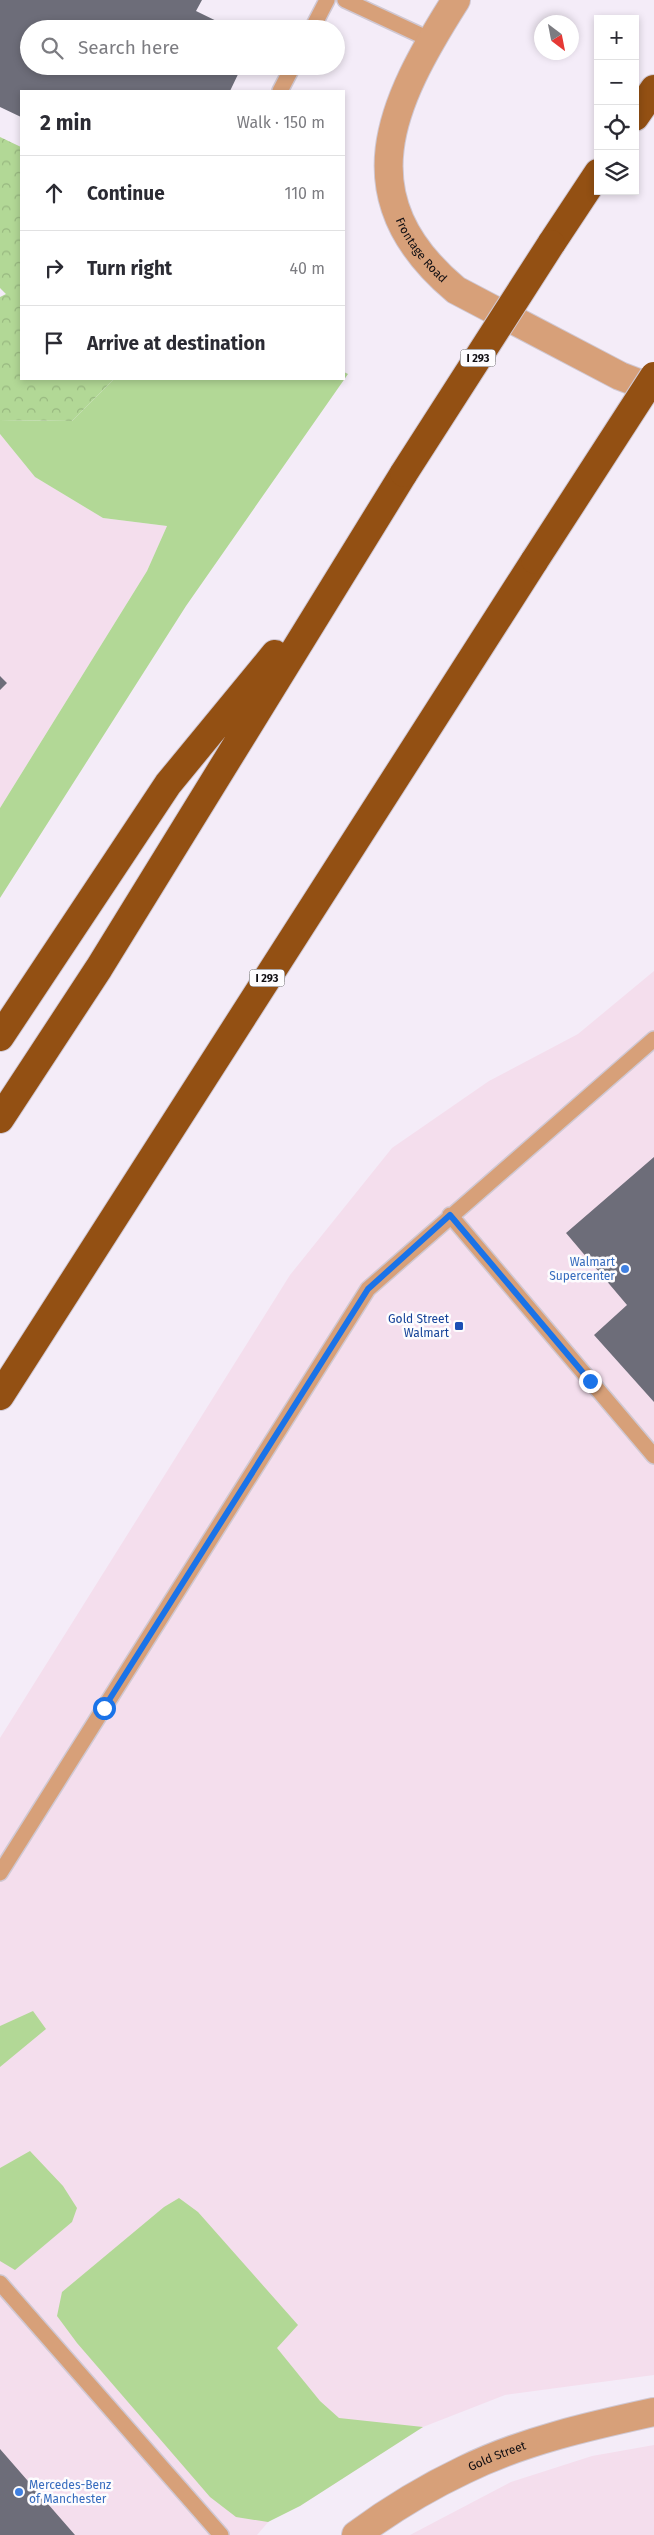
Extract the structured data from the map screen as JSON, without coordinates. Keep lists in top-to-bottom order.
{
  "streets": {
    "highway": ["I 293"],
    "street": ["Frontage Road", "Gold Street"]
  },
  "places": {
    "other": ["Walmart Supercenter", "Mercedes-Benz of Manchester"],
    "transit": ["Gold Street Walmart"]
  },
  "north": "bottom right",
  "page": {
    "map_buttons": ["+", "−"],
    "search": "Search here",
    "heading": ["2 min", "Walk · 150 m"],
    "list": [
      ["Continue", "110 m"],
      ["Turn right", "40 m"],
      "Arrive at destination"
    ]
  }
}
